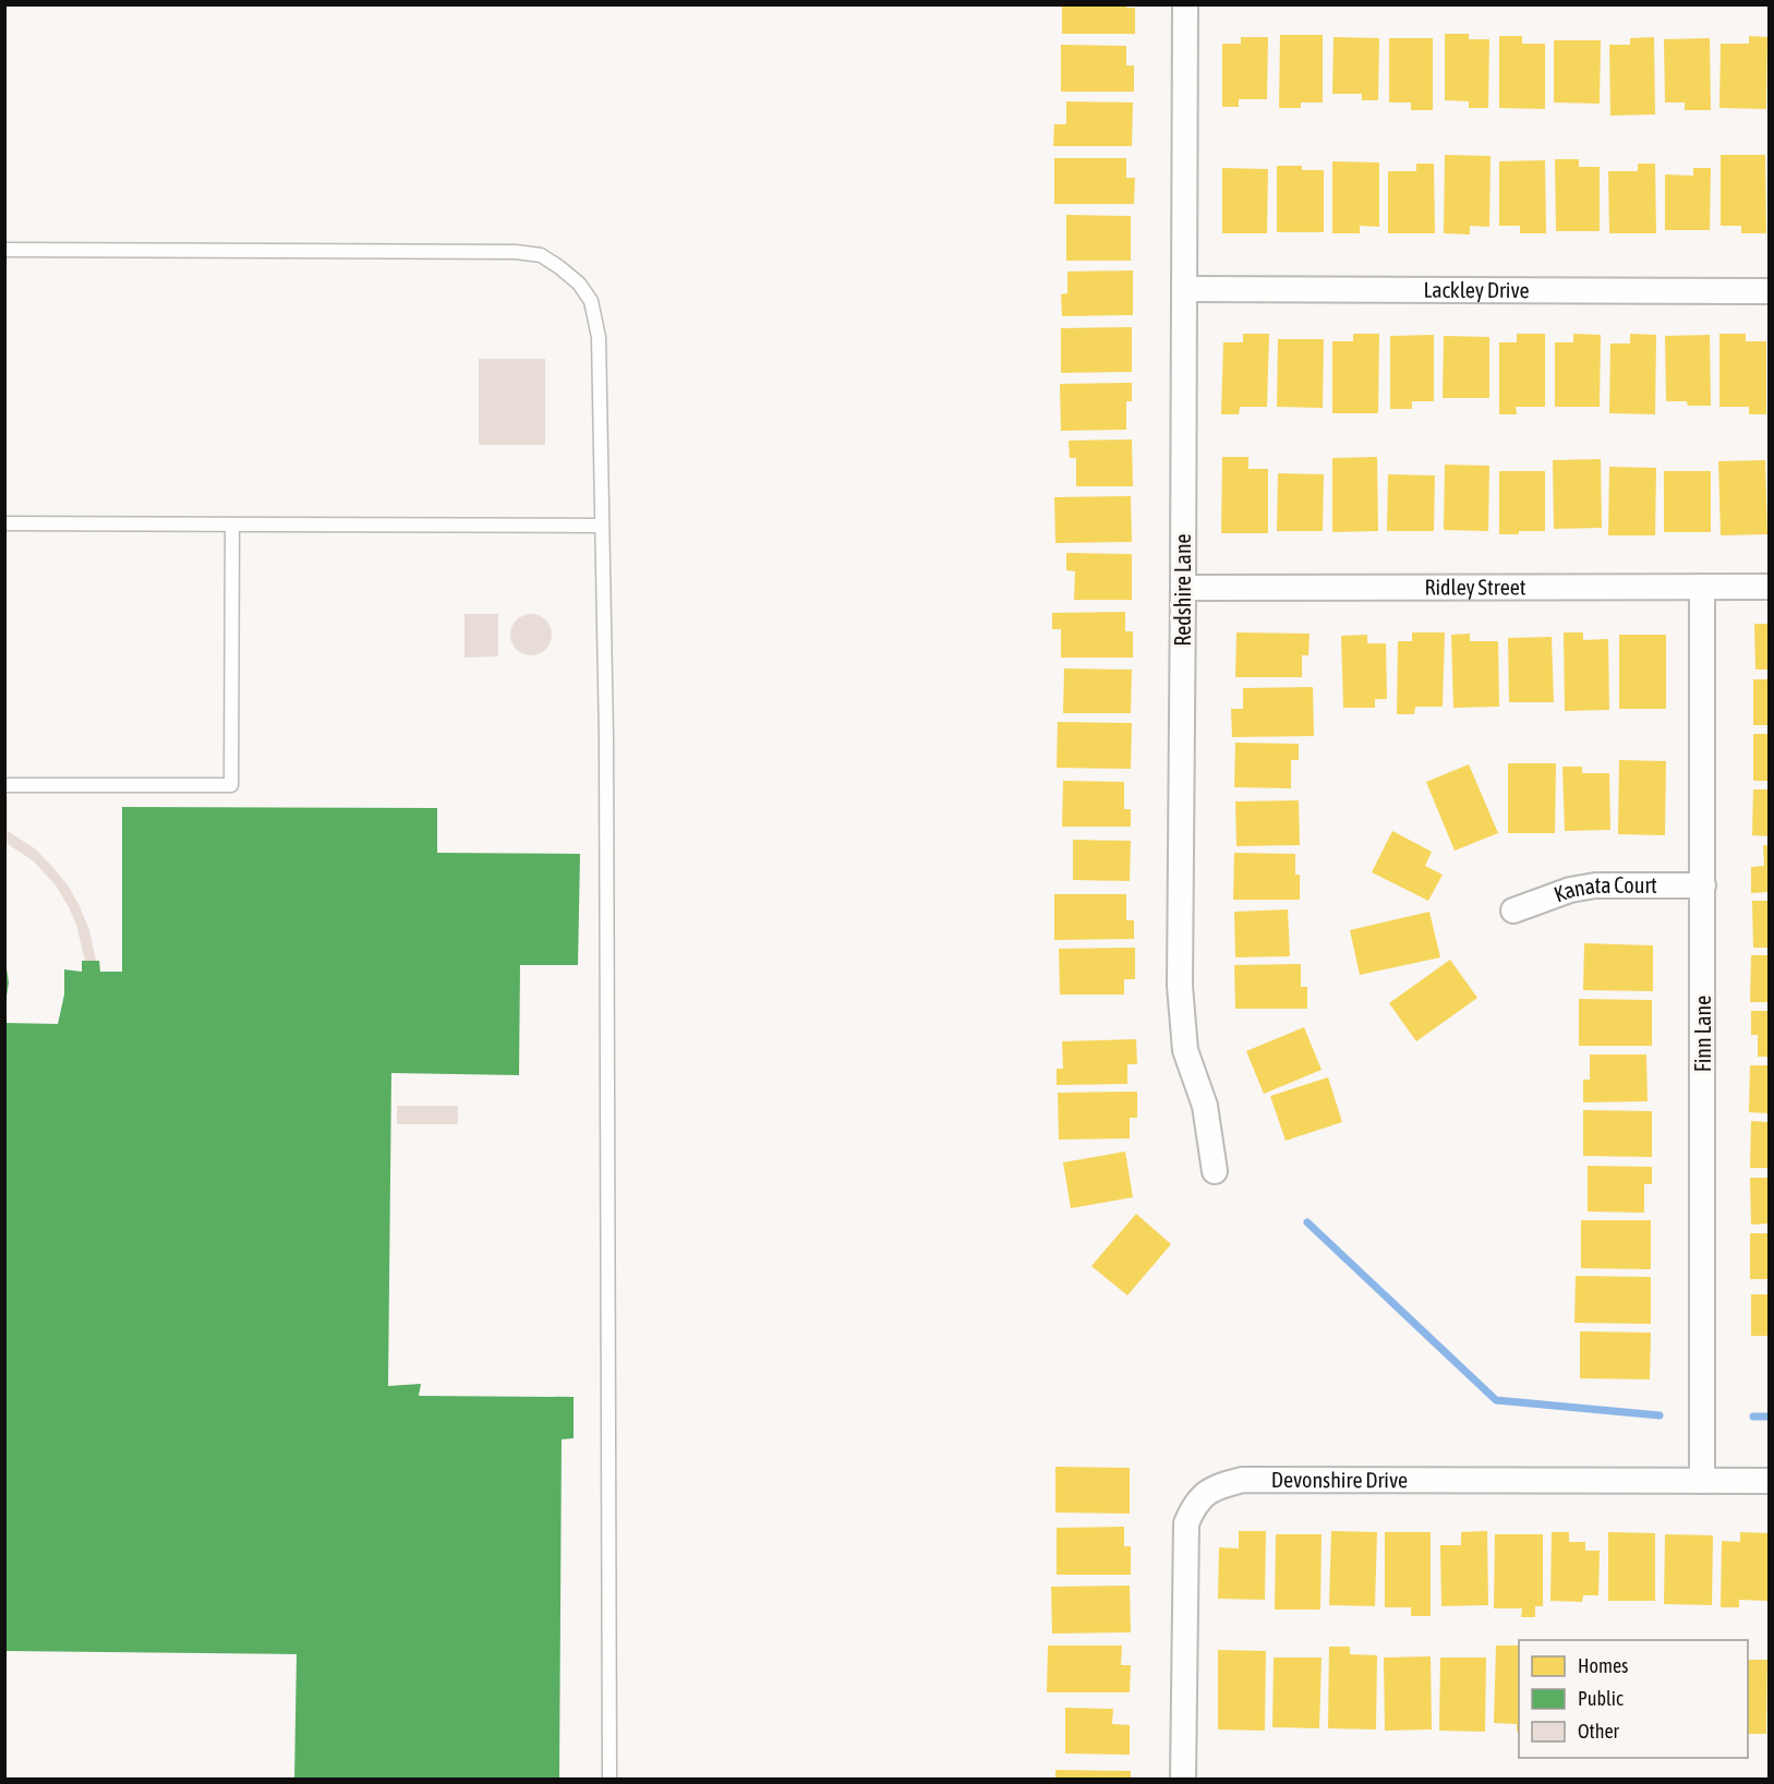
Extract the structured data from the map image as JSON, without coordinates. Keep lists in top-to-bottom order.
{
  "streets": {
    "street": [
      "Lackley Drive",
      "Ridley Street",
      "Redshire Lane",
      "Kanata Court",
      "Finn Lane",
      "Devonshire Drive"
    ]
  },
  "crossings": [
    ["Lackley Drive", "Redshire Lane"],
    ["Ridley Street", "Redshire Lane"],
    ["Ridley Street", "Finn Lane"],
    ["Kanata Court", "Finn Lane"],
    ["Finn Lane", "Devonshire Drive"]
  ],
  "legend": ["Homes", "Public", "Other"]
}
